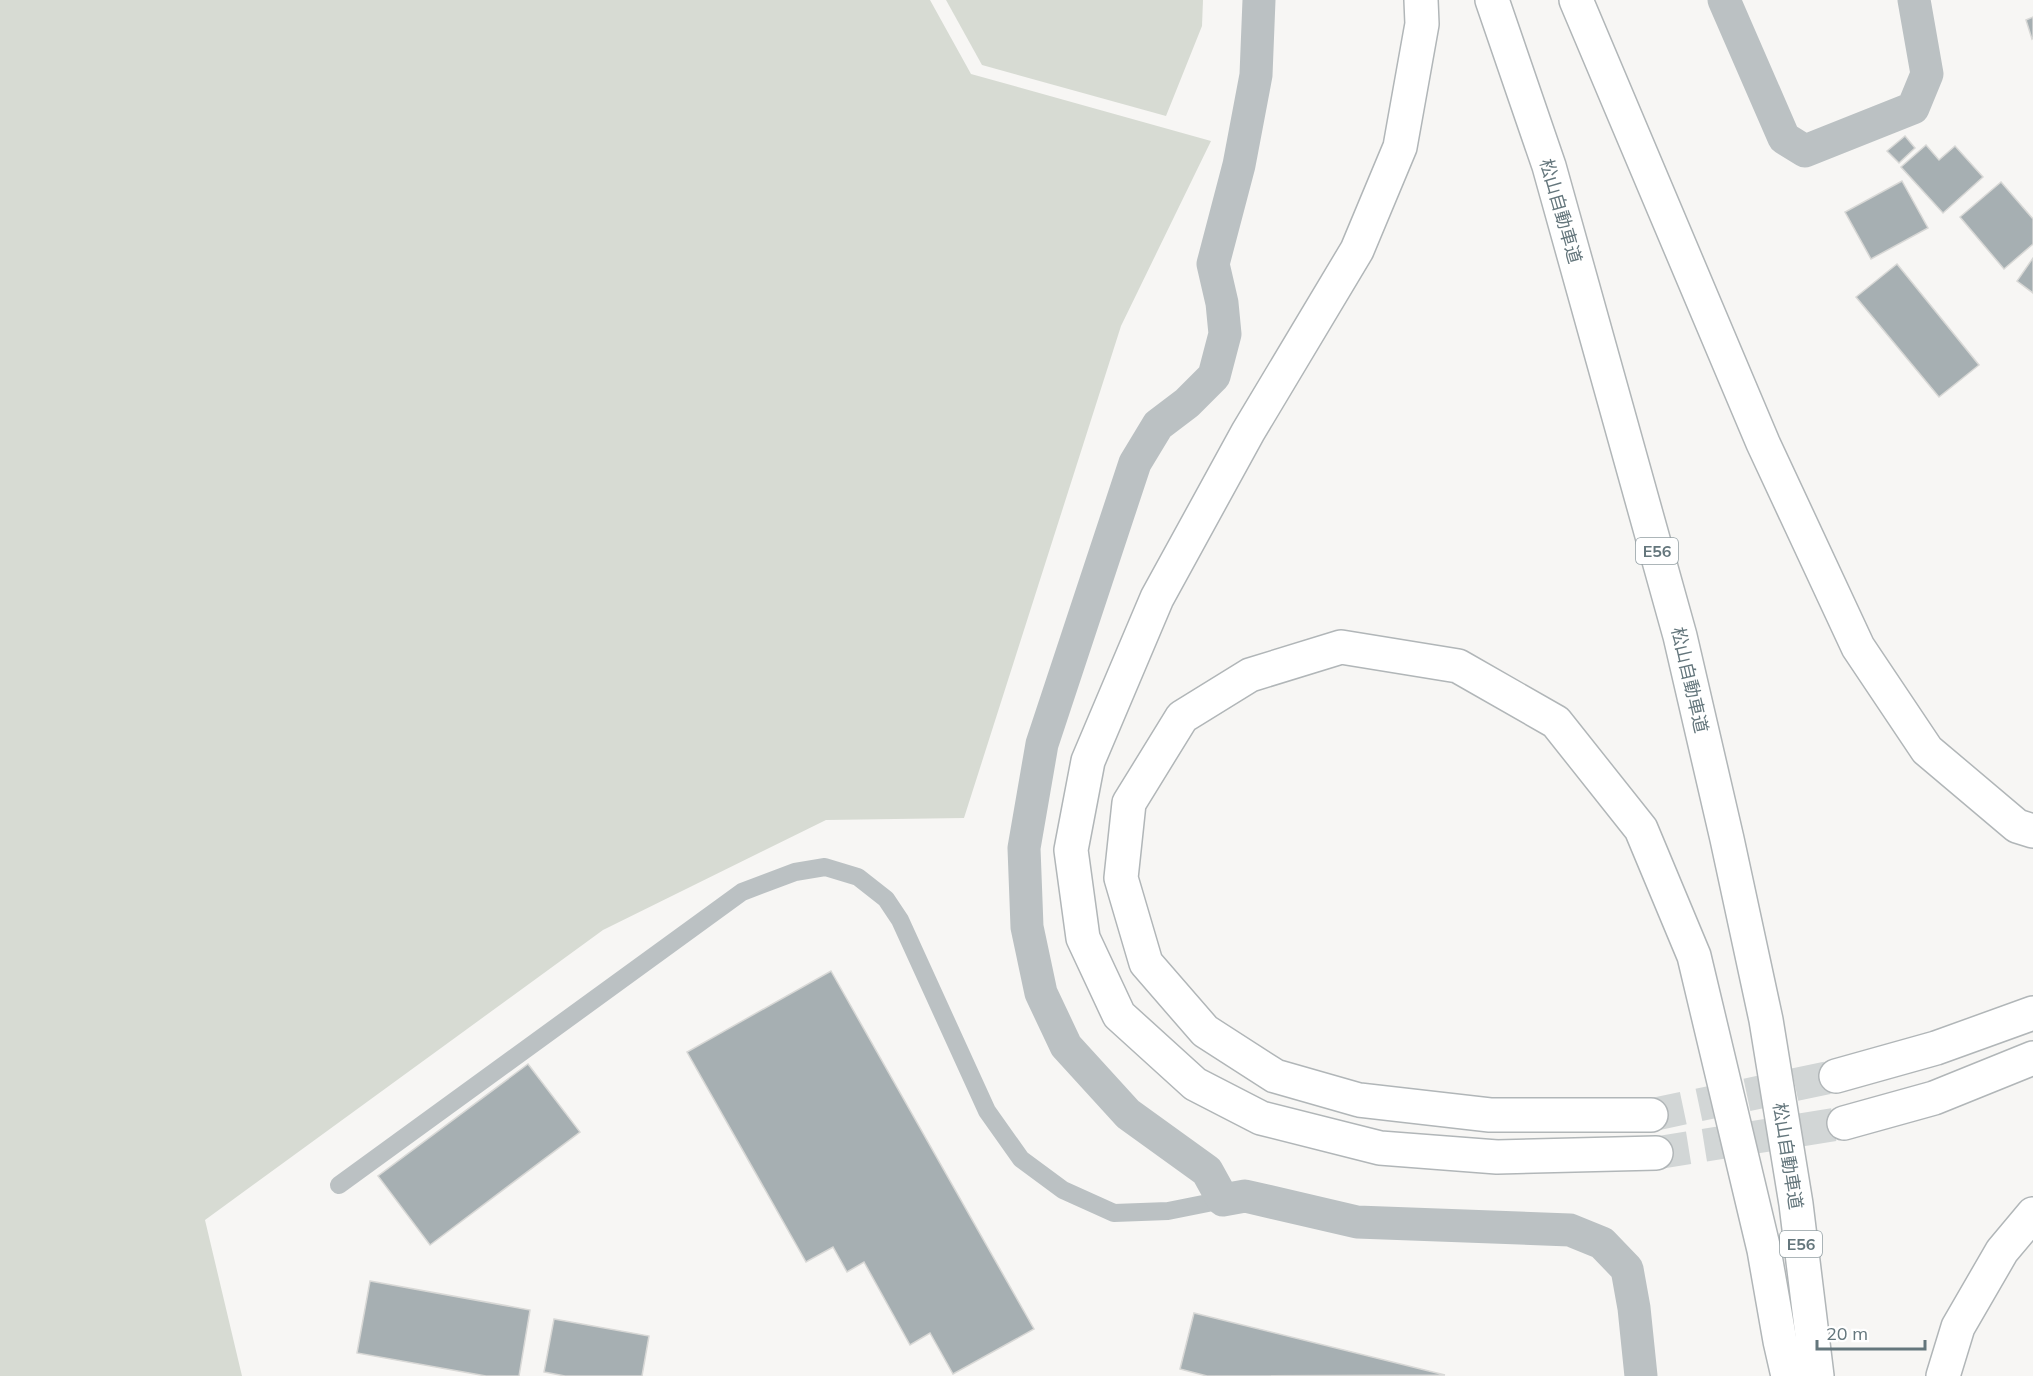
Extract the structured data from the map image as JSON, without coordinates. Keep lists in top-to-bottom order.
{
  "streets": {
    "highway": ["松山自動車道", "E56"]
  },
  "scale_bar": "20 m"
}
